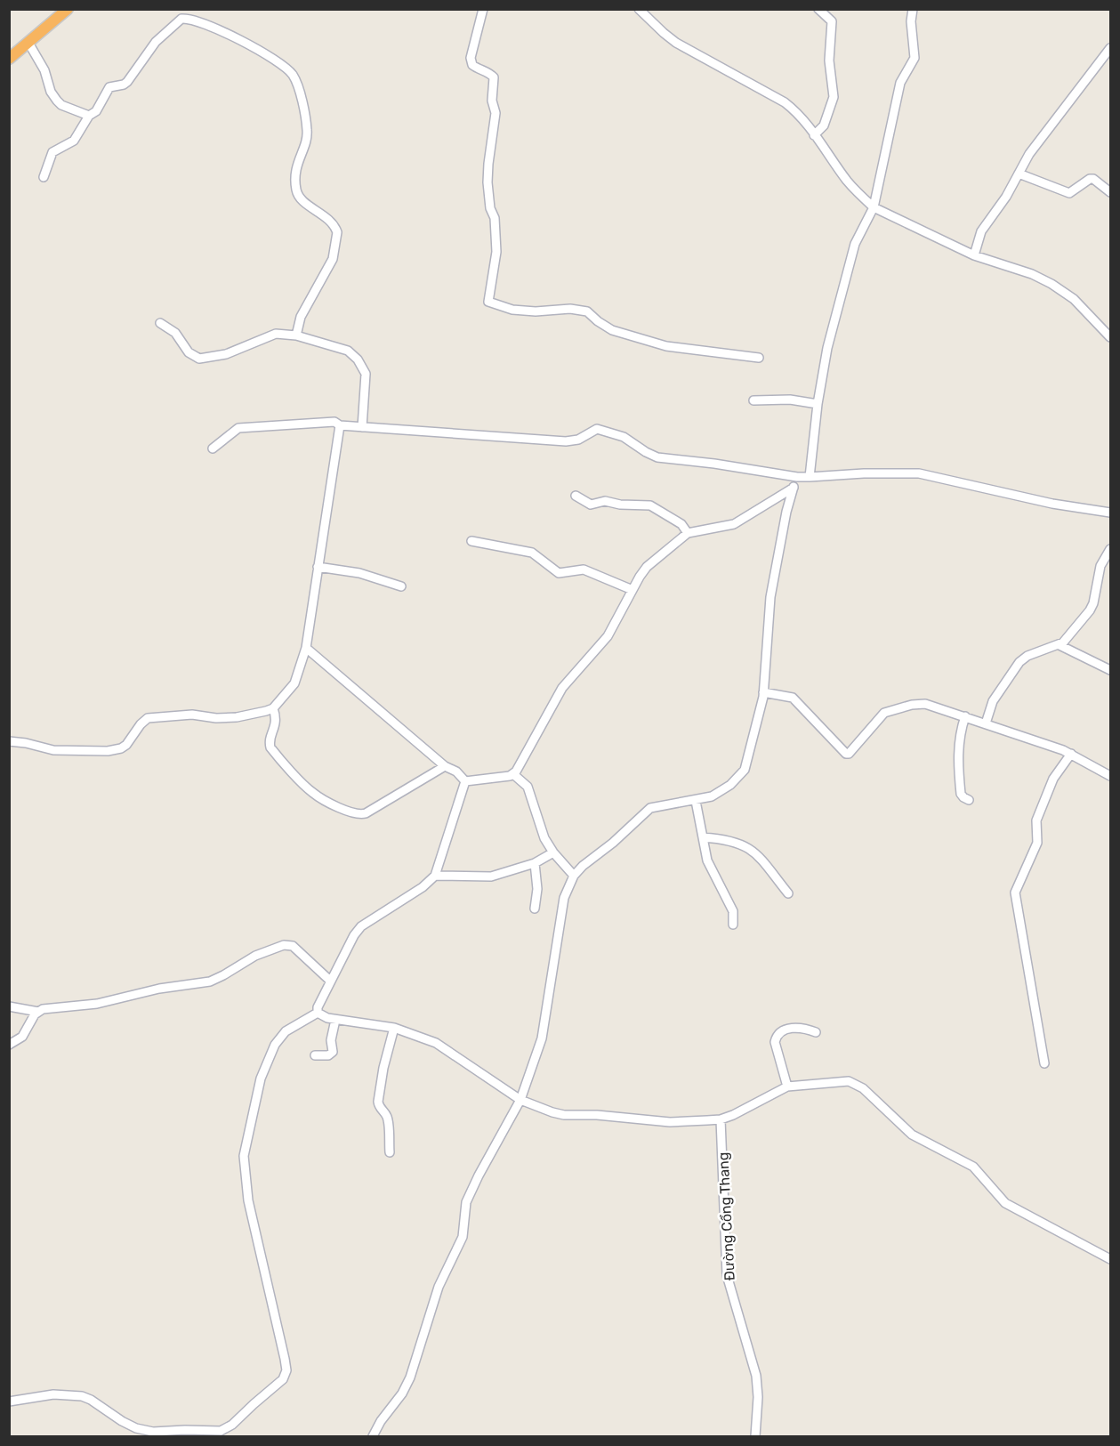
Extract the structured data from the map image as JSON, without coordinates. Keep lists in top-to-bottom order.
{
  "streets": {
    "street": ["Đường Cổng Thang"]
  }
}
